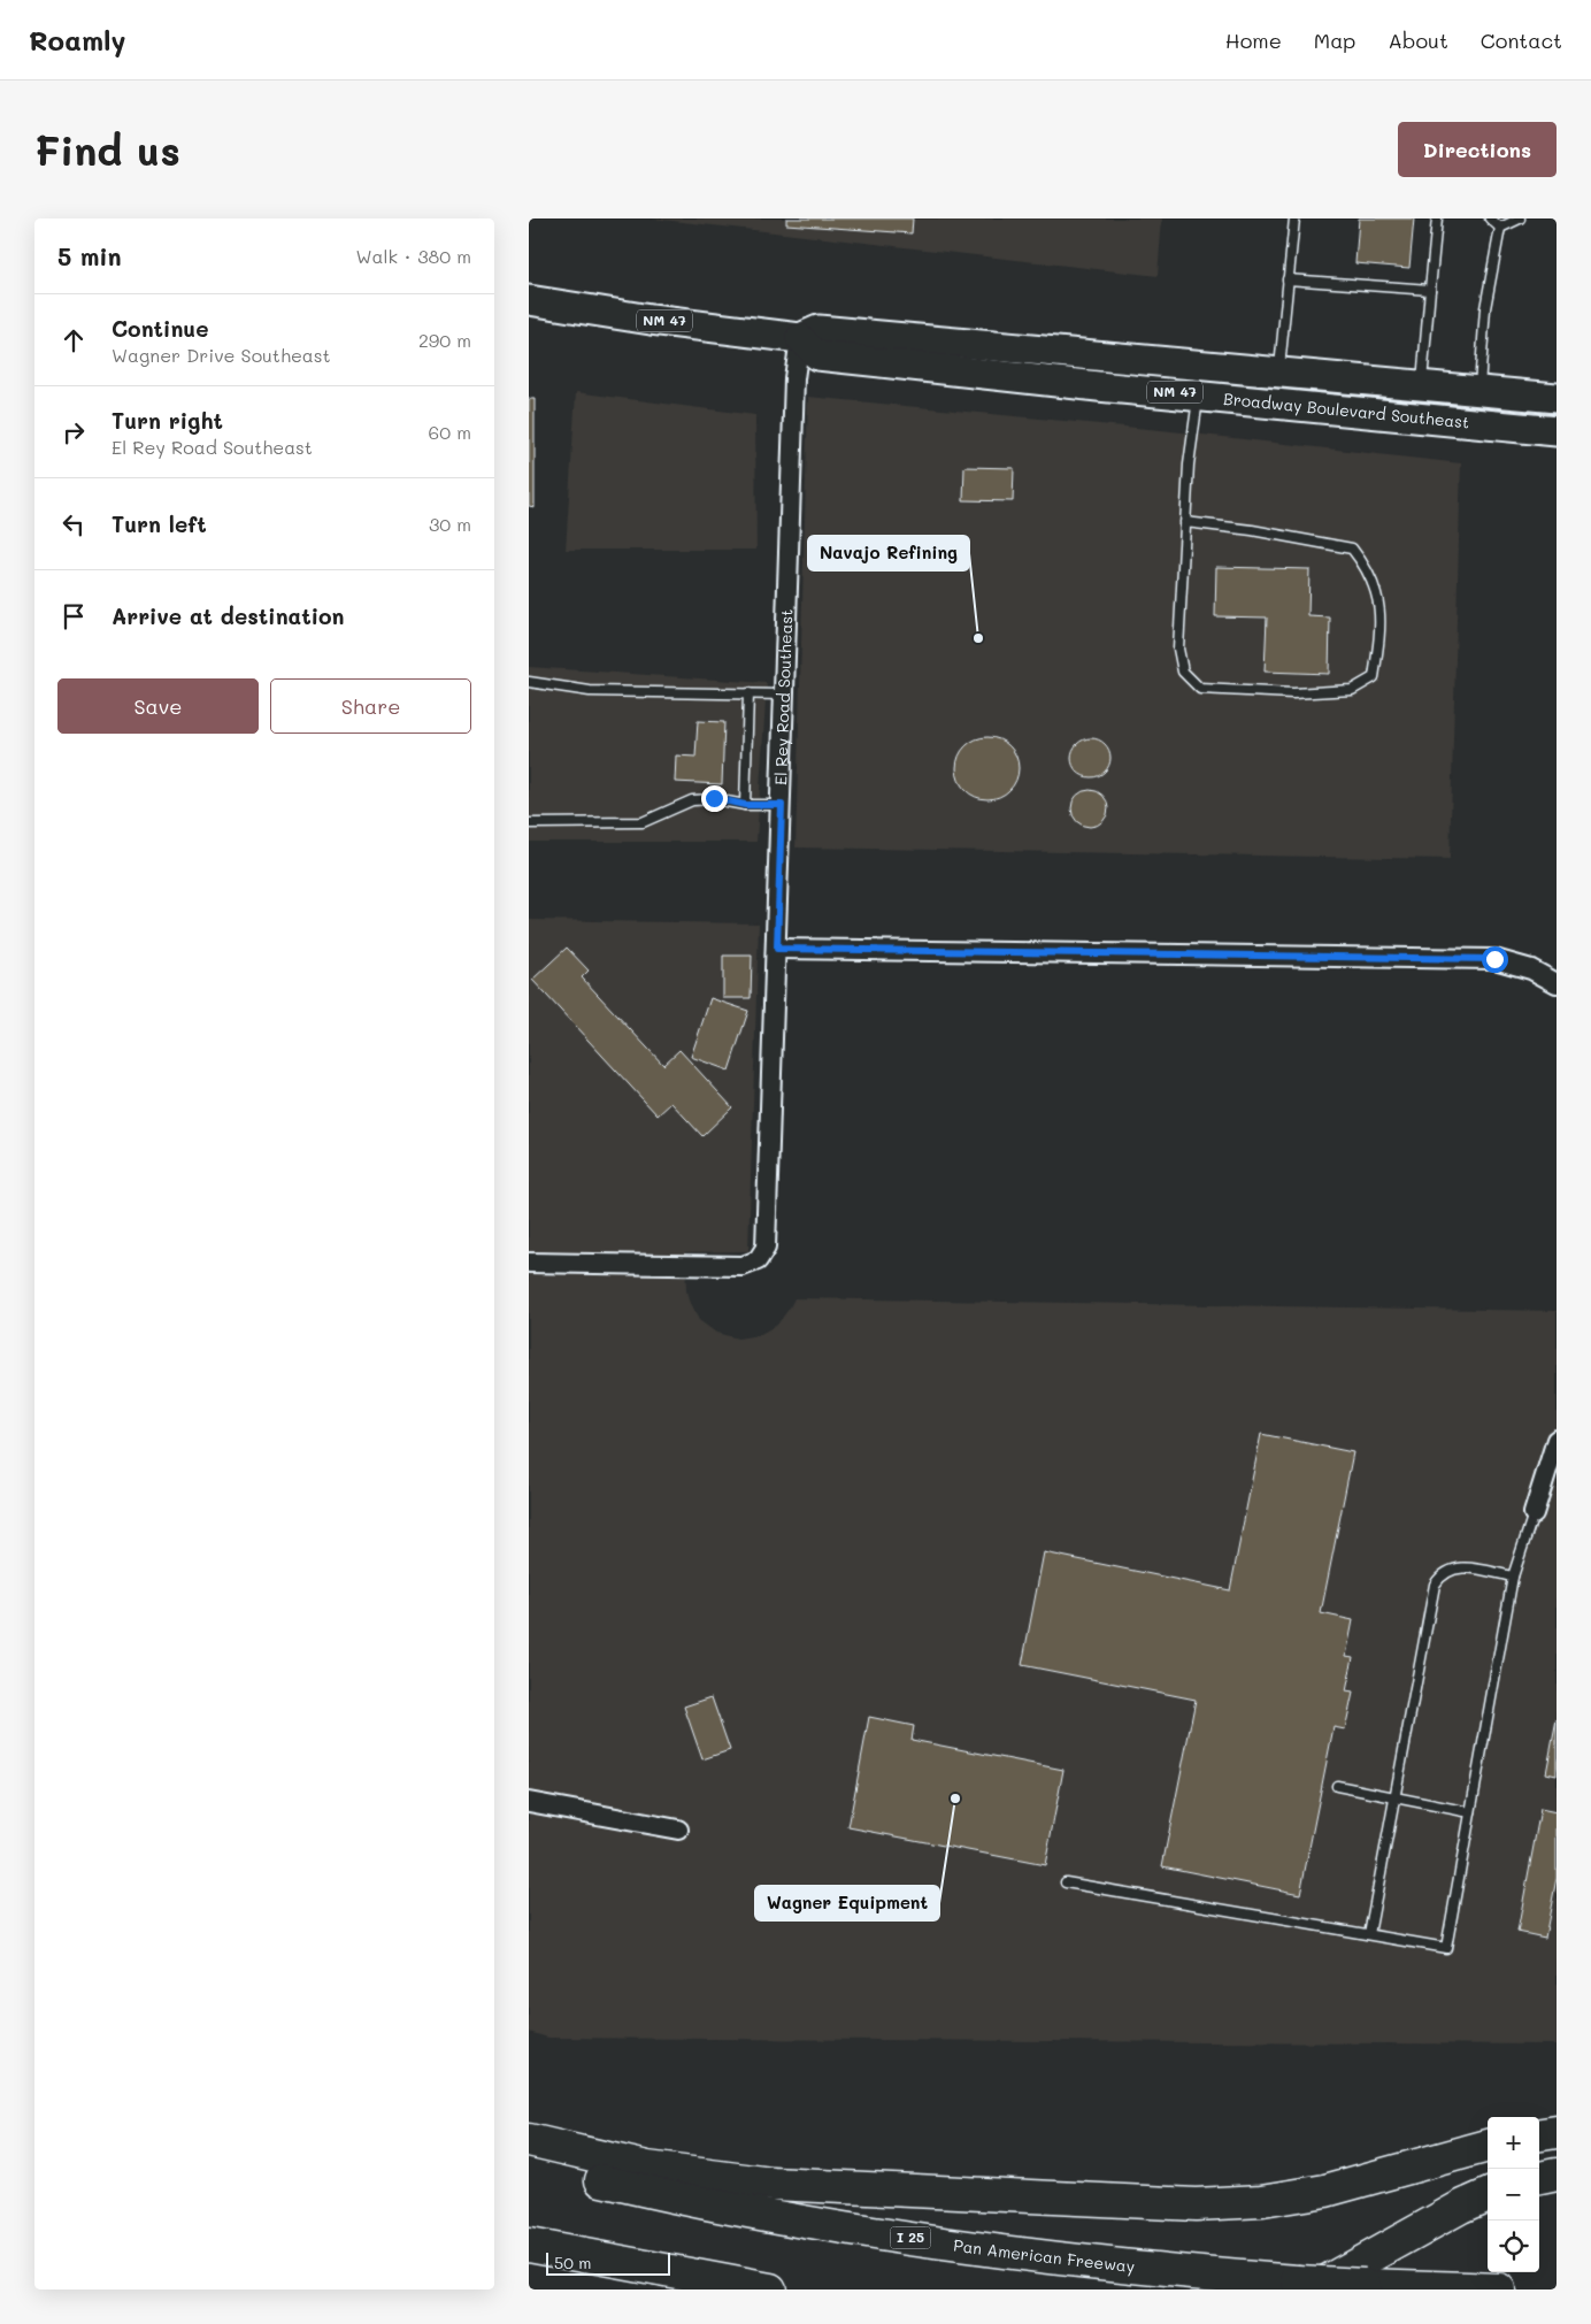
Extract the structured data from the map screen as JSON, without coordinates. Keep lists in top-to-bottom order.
{
  "streets": {
    "highway": ["I 25", "Pan American Freeway"],
    "main road": ["NM 47", "Broadway Boulevard Southeast"],
    "street": ["El Rey Road Southeast"]
  },
  "crossings": [
    ["Broadway Boulevard Southeast", "El Rey Road Southeast"]
  ],
  "places": ["Navajo Refining", "Wagner Equipment"],
  "scale_bar": "50 m",
  "page": {
    "header": "Roamly",
    "nav": [
      "Home",
      "Map",
      "About",
      "Contact"
    ],
    "buttons": [
      "Directions",
      ["Save", "Share"]
    ],
    "title": "Find us",
    "heading": ["5 min", "Walk · 380 m"],
    "list": [
      ["Continue", "Wagner Drive Southeast", "290 m"],
      ["Turn right", "El Rey Road Southeast", "60 m"],
      ["Turn left", "30 m"],
      "Arrive at destination"
    ],
    "map_buttons": ["+", "−"],
    "scale": "50 m"
  }
}
